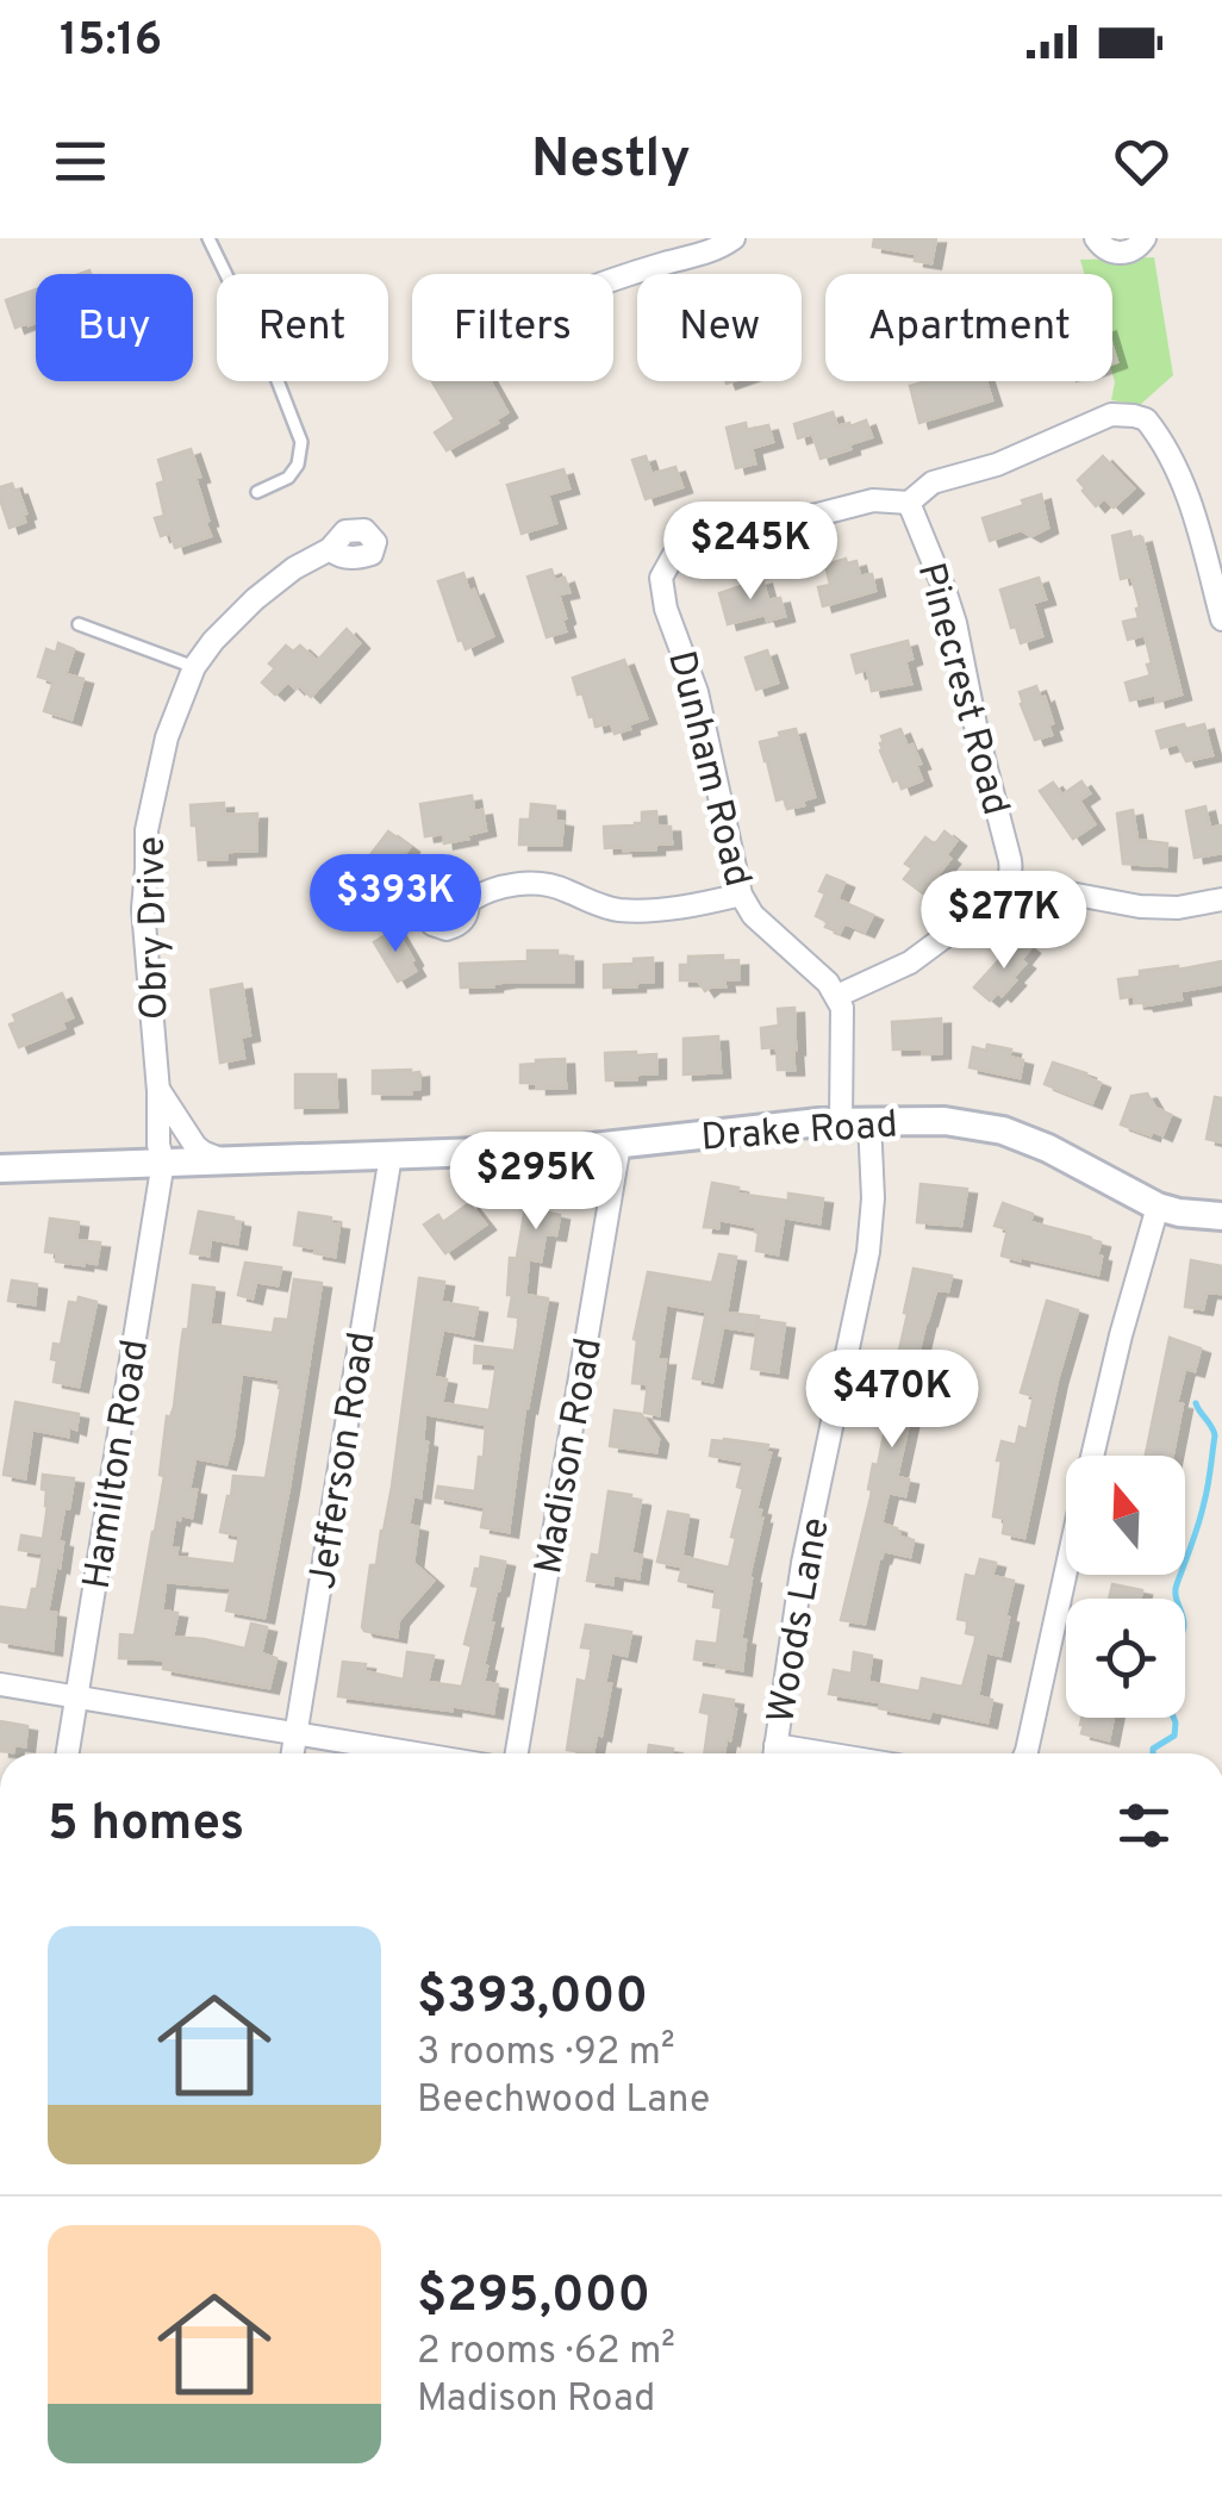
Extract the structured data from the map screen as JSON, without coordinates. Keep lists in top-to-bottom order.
{
  "streets": {
    "street": [
      "Pinecrest Road",
      "Dunham Road",
      "Obry Drive",
      "Drake Road",
      "Madison Road",
      "Jefferson Road",
      "Hamilton Road",
      "Woods Lane"
    ]
  },
  "crossings": [
    ["Pinecrest Road", "Dunham Road"],
    ["Obry Drive", "Drake Road"],
    ["Obry Drive", "Hamilton Road"],
    ["Drake Road", "Madison Road"],
    ["Drake Road", "Jefferson Road"],
    ["Drake Road", "Hamilton Road"],
    ["Drake Road", "Woods Lane"]
  ],
  "north": "top",
  "page": {
    "status": "15:16",
    "header": "Nestly",
    "chip": [
      "Buy",
      "Rent",
      "Filters",
      "New",
      "Apartment"
    ],
    "price": [
      "$245K",
      "$393K",
      "$277K",
      "$295K",
      "$470K"
    ],
    "heading": "5 homes",
    "list": [
      {
        "name": "$393,000",
        "note": "3 rooms · 92 m² · Beechwood Lane"
      },
      {
        "name": "$295,000",
        "note": "2 rooms · 62 m² · Madison Road"
      }
    ]
  }
}
